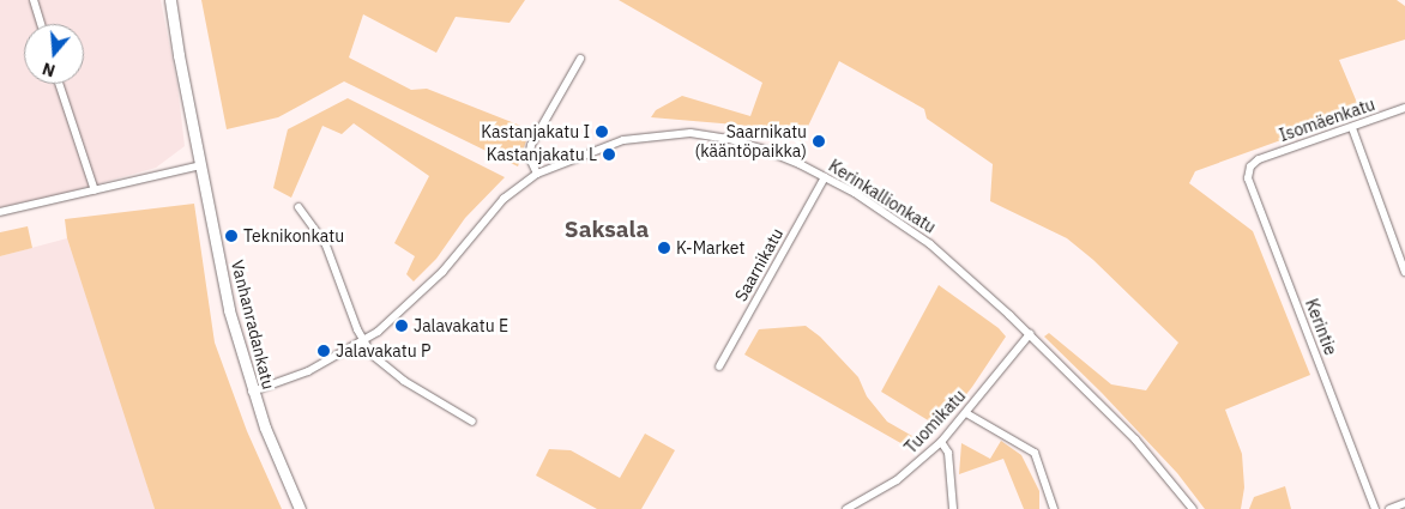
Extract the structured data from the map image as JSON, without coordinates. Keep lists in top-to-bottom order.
{
  "streets": {
    "street": [
      "Isomäenkatu",
      "Kerinkallionkatu",
      "Saarnikatu",
      "Vanhanradankatu",
      "Kerintie",
      "Tuomikatu"
    ]
  },
  "crossings": [
    ["Isomäenkatu", "Kerintie"],
    ["Kerinkallionkatu", "Saarnikatu"],
    ["Kerinkallionkatu", "Vanhanradankatu"],
    ["Kerinkallionkatu", "Tuomikatu"]
  ],
  "districts": ["Saksala"],
  "places": [
    "Kastanjakatu I",
    "Saarnikatu (kääntöpaikka)",
    "Kastanjakatu L",
    "Teknikonkatu",
    "K-Market",
    "Jalavakatu E",
    "Jalavakatu P"
  ],
  "north": "bottom"
}
